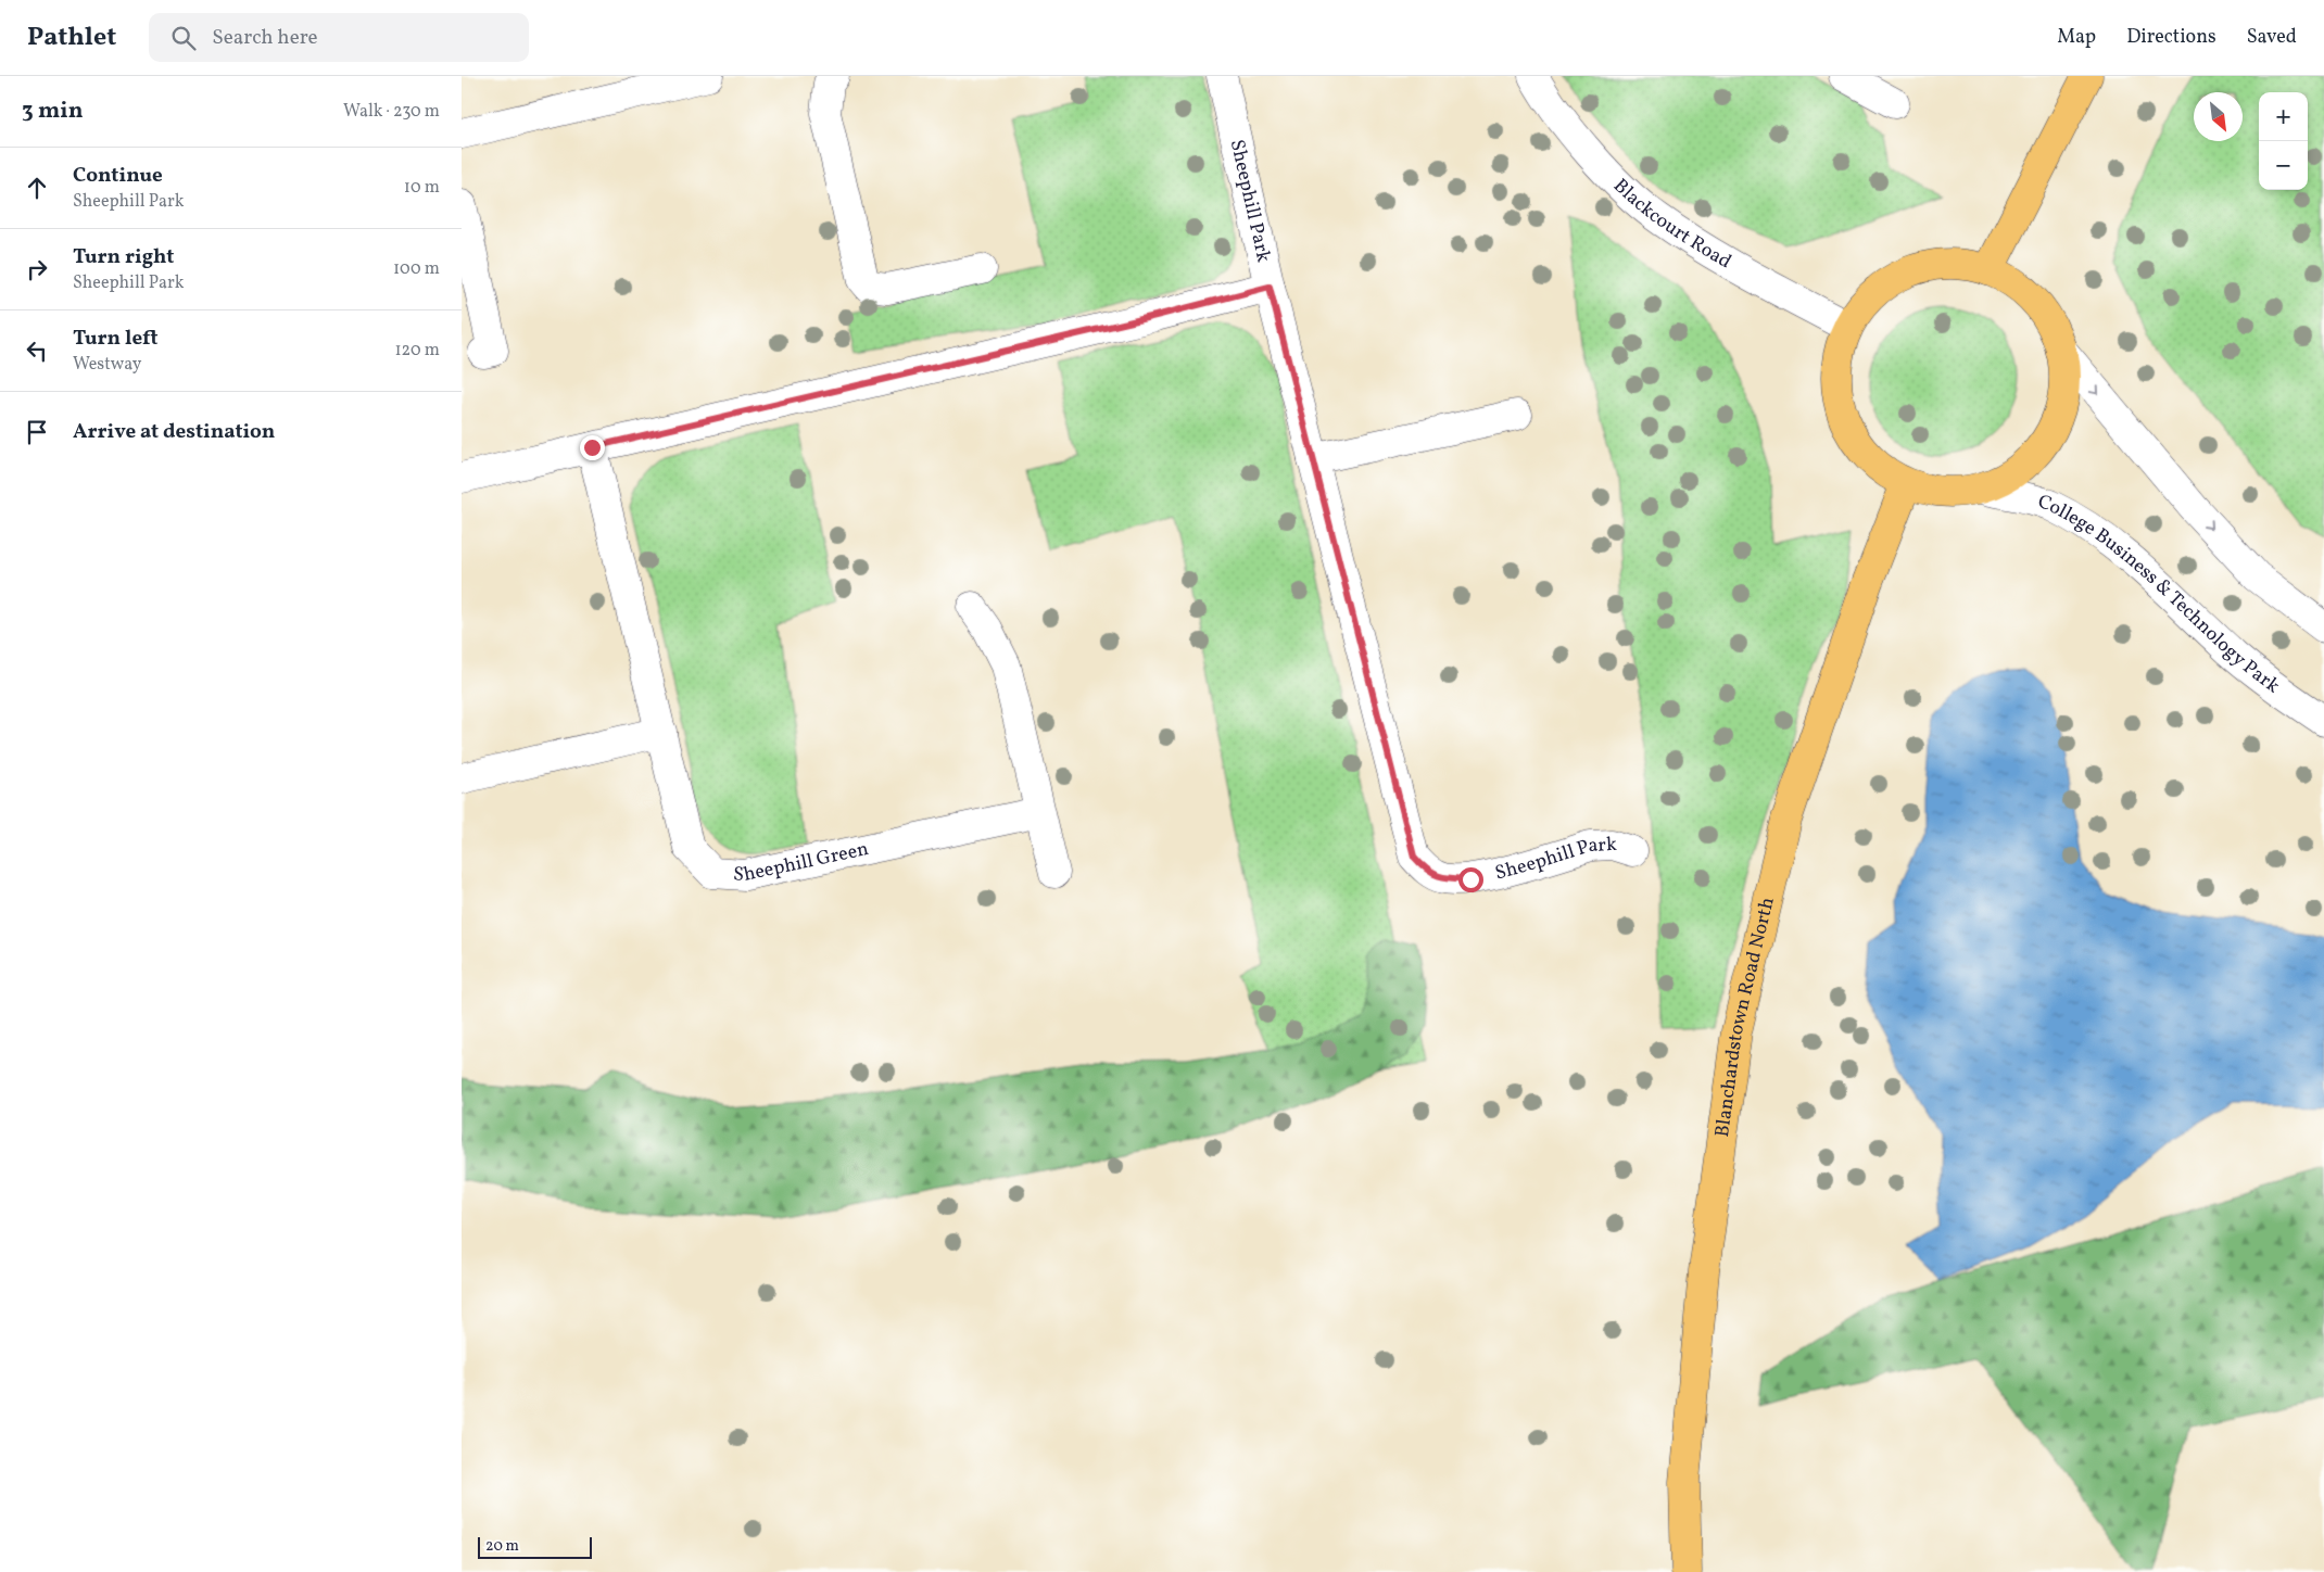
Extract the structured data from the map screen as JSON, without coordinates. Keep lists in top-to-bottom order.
{
  "streets": {
    "main road": ["Blanchardstown Road North"],
    "street": [
      "Sheephill Park",
      "Blackcourt Road",
      "College Business & Technology Park",
      "Sheephill Green"
    ]
  },
  "scale_bar": "20 m",
  "north": "bottom right",
  "page": {
    "header": "Pathlet",
    "search": "Search here",
    "nav": ["Map", "Directions", "Saved"],
    "heading": ["3 min", "Walk · 230 m"],
    "map_buttons": ["+", "−"],
    "list": [
      ["Continue", "Sheephill Park", "10 m"],
      ["Turn right", "Sheephill Park", "100 m"],
      ["Turn left", "Westway", "120 m"],
      "Arrive at destination"
    ],
    "scale": "20 m"
  }
}
